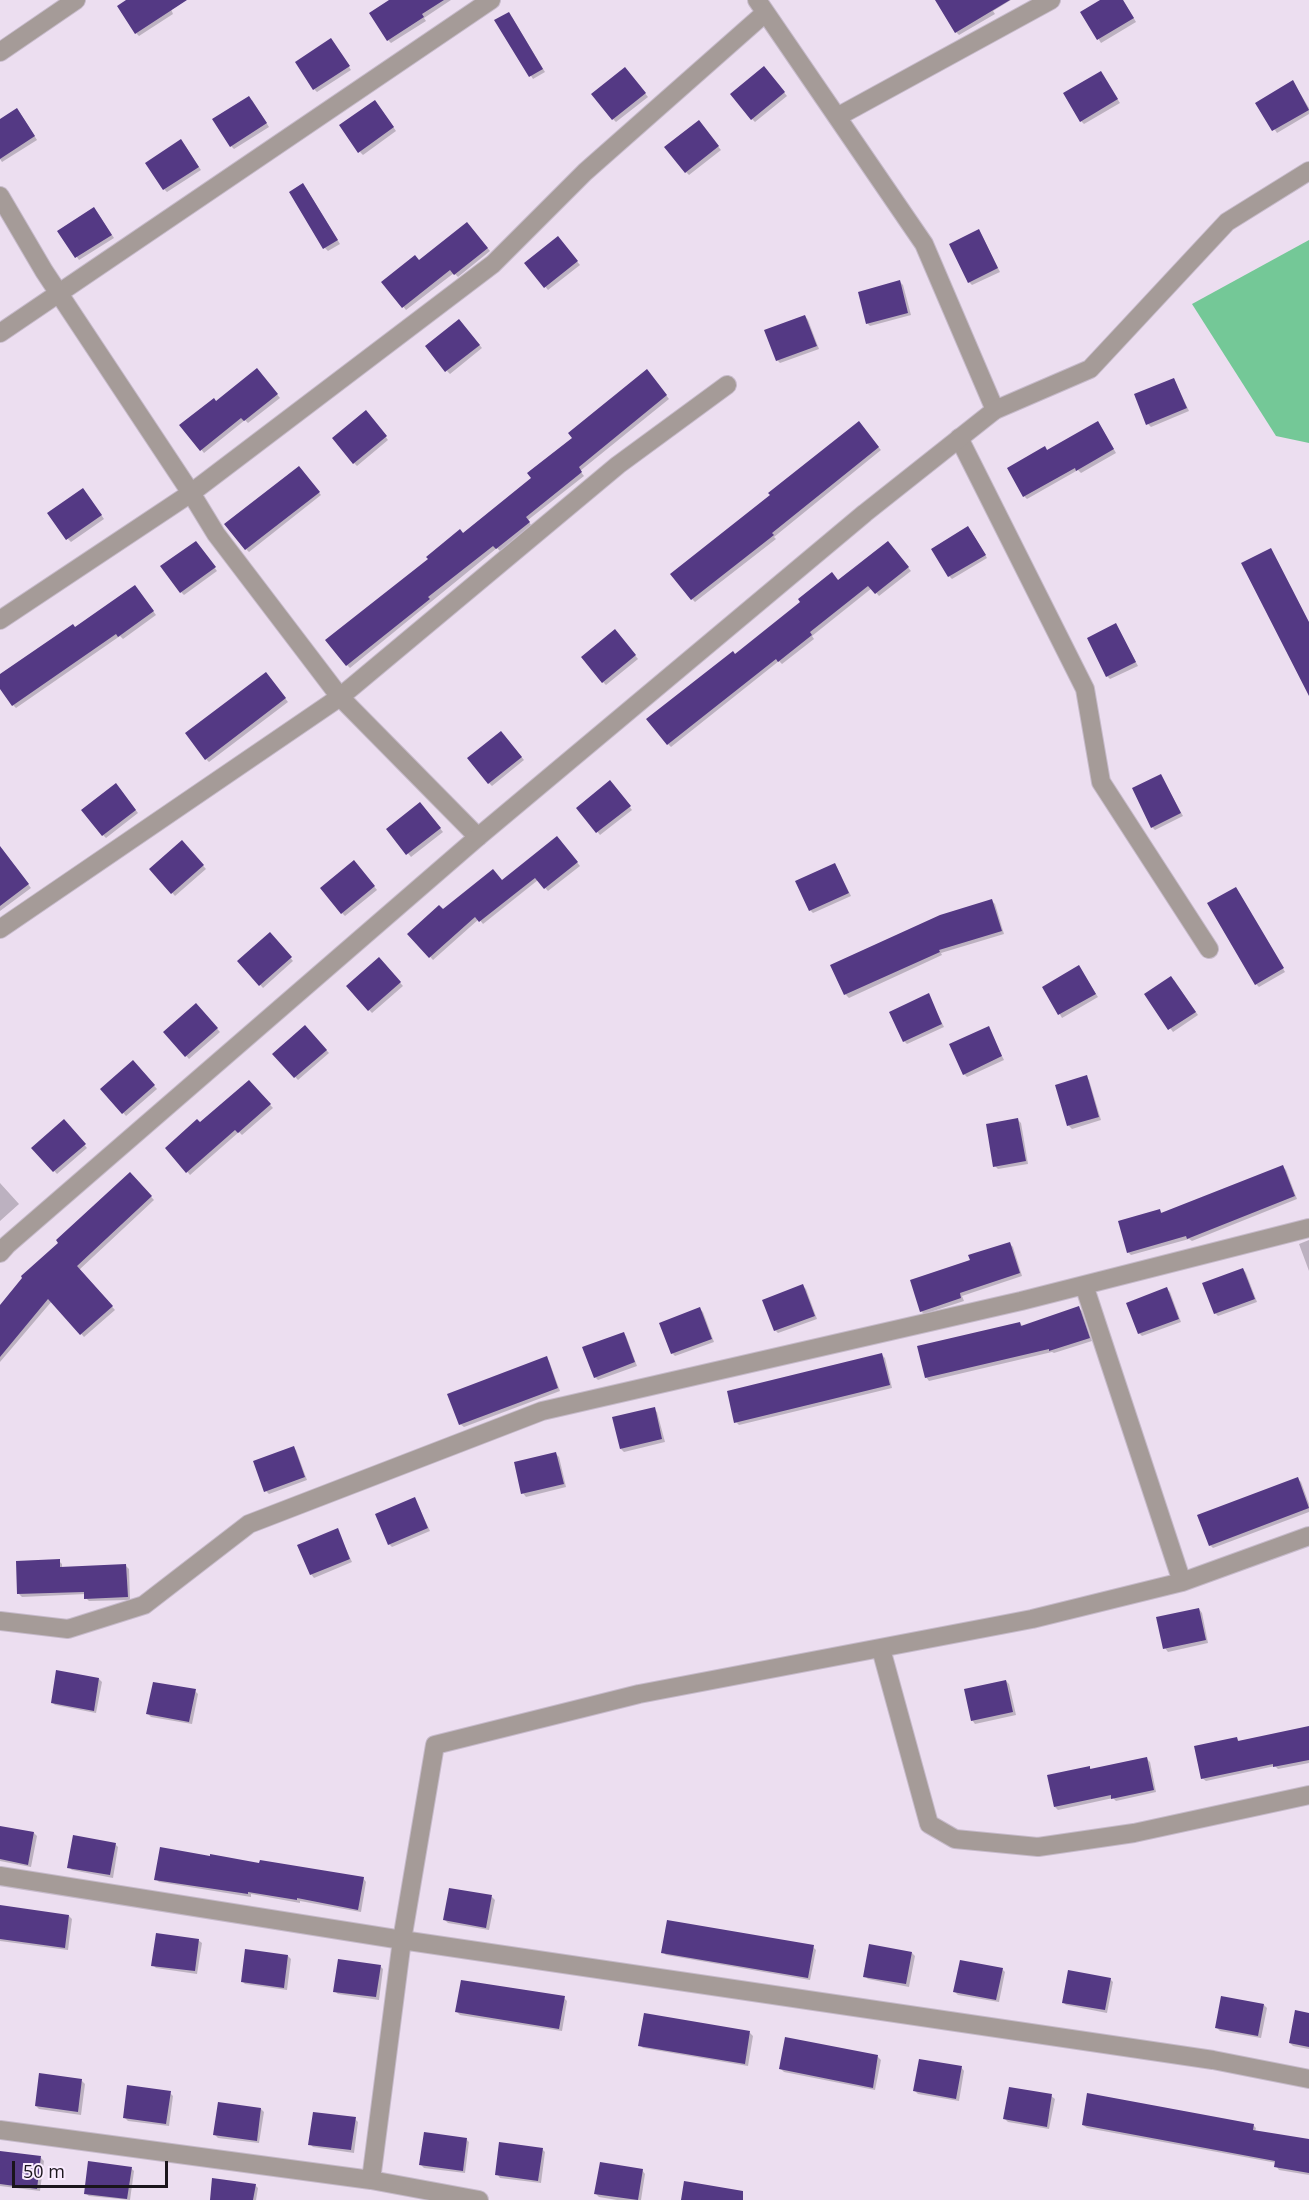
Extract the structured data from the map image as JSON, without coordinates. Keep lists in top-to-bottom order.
{
  "scale_bar": "50 m"
}
